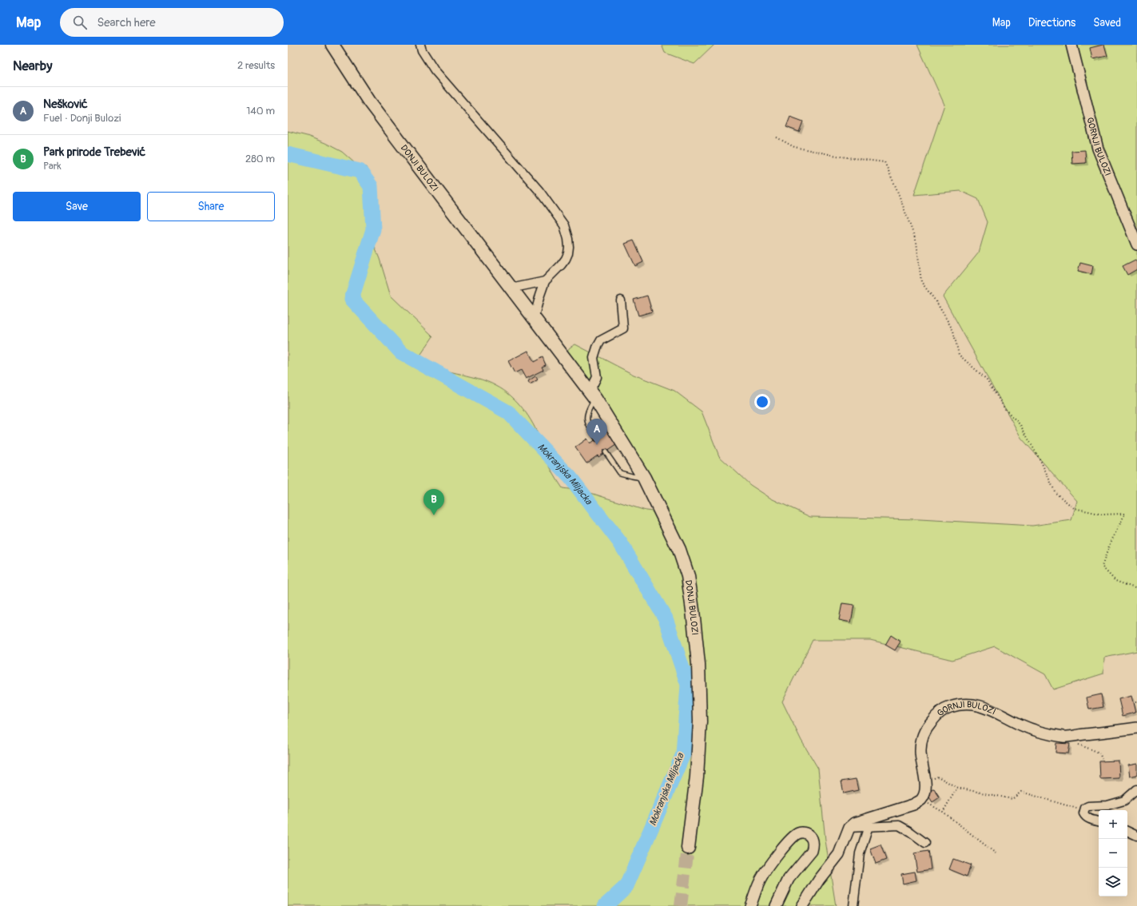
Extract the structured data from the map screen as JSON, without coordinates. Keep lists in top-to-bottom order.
{
  "streets": {
    "main road": ["DONJI BULOZI"],
    "street": ["GORNJI BULOZI"]
  },
  "water": ["Mokranjska Miljacka"],
  "page": {
    "header": "Map",
    "search": "Search here",
    "nav": ["Map", "Directions", "Saved"],
    "heading": ["Nearby", "2 results"],
    "list": [
      {
        "mark": "A",
        "name": "Nešković",
        "note": "Fuel · Donji Bulozi",
        "value": "140 m"
      },
      {
        "mark": "B",
        "name": "Park prirode Trebević",
        "note": "Park",
        "value": "280 m"
      }
    ],
    "buttons": ["Save", "Share"],
    "pins": ["A", "B"],
    "map_buttons": ["+", "−"]
  }
}
